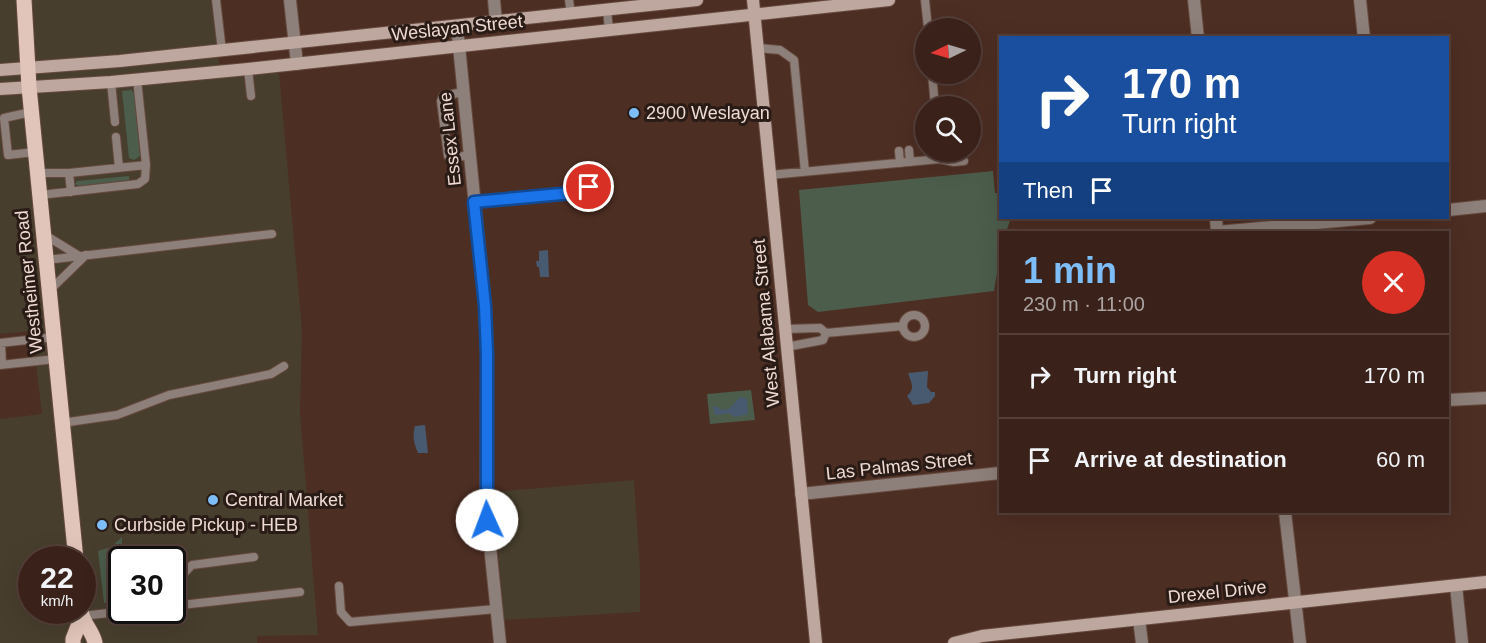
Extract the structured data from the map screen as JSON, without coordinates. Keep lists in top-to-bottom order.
{
  "streets": {
    "main road": [
      "Weslayan Street",
      "Westheimer Road",
      "West Alabama Street",
      "Drexel Drive"
    ],
    "street": ["Essex Lane", "Las Palmas Street"]
  },
  "crossings": [
    ["Weslayan Street", "Essex Lane"],
    ["Weslayan Street", "Westheimer Road"],
    ["Weslayan Street", "West Alabama Street"],
    ["West Alabama Street", "Las Palmas Street"]
  ],
  "places": ["2900 Weslayan", "Central Market", "Curbside Pickup - HEB"],
  "north": "left",
  "page": {
    "turn": ["170 m", "Turn right"],
    "then": "Then",
    "heading": ["1 min", "230 m · 11:00"],
    "list": [
      {
        "name": "Turn right",
        "value": "170 m"
      },
      {
        "name": "Arrive at destination",
        "value": "60 m"
      }
    ],
    "speed": "22 km/h",
    "limit": "30"
  }
}
